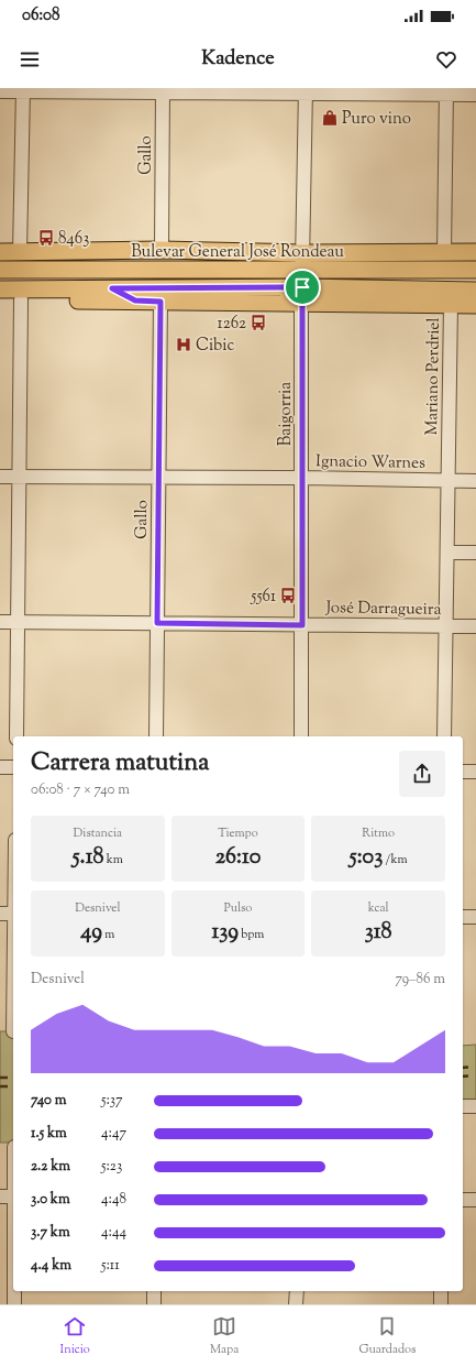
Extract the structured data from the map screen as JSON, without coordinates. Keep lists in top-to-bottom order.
{
  "streets": {
    "main road": ["Bulevar General José Rondeau"],
    "street": [
      "Gallo",
      "Mariano Perdriel",
      "Baigorria",
      "Ignacio Warnes",
      "José Darragueira"
    ]
  },
  "crossings": [
    ["Gallo", "Bulevar General José Rondeau"],
    ["Gallo", "Ignacio Warnes"],
    ["Gallo", "José Darragueira"],
    ["Bulevar General José Rondeau", "Baigorria"],
    ["Mariano Perdriel", "Ignacio Warnes"],
    ["Mariano Perdriel", "José Darragueira"],
    ["Baigorria", "Ignacio Warnes"],
    ["Baigorria", "José Darragueira"]
  ],
  "places": {
    "shop": ["Puro vino"],
    "bus stop": ["8463", "1262", "5561"],
    "hospital": ["Cibic"]
  },
  "page": {
    "status": "06:08",
    "header": "Kadence",
    "heading": ["Carrera matutina", "06:08 · 7 × 740 m"],
    "stats": [
      ["Distancia", "5.18 km"],
      ["Tiempo", "26:10"],
      ["Ritmo", "5:03 /km"],
      ["Desnivel", "49 m"],
      ["Pulso", "139 bpm"],
      ["kcal", "318"]
    ],
    "chart": ["Desnivel", "79–86 m"],
    "list": [
      {
        "name": "740 m",
        "note": "5:37"
      },
      {
        "name": "1.5 km",
        "note": "4:47"
      },
      {
        "name": "2.2 km",
        "note": "5:23"
      },
      {
        "name": "3.0 km",
        "note": "4:48"
      },
      {
        "name": "3.7 km",
        "note": "4:44"
      },
      {
        "name": "4.4 km",
        "note": "5:11"
      }
    ],
    "tabs": ["Inicio", "Mapa", "Guardados"]
  }
}
